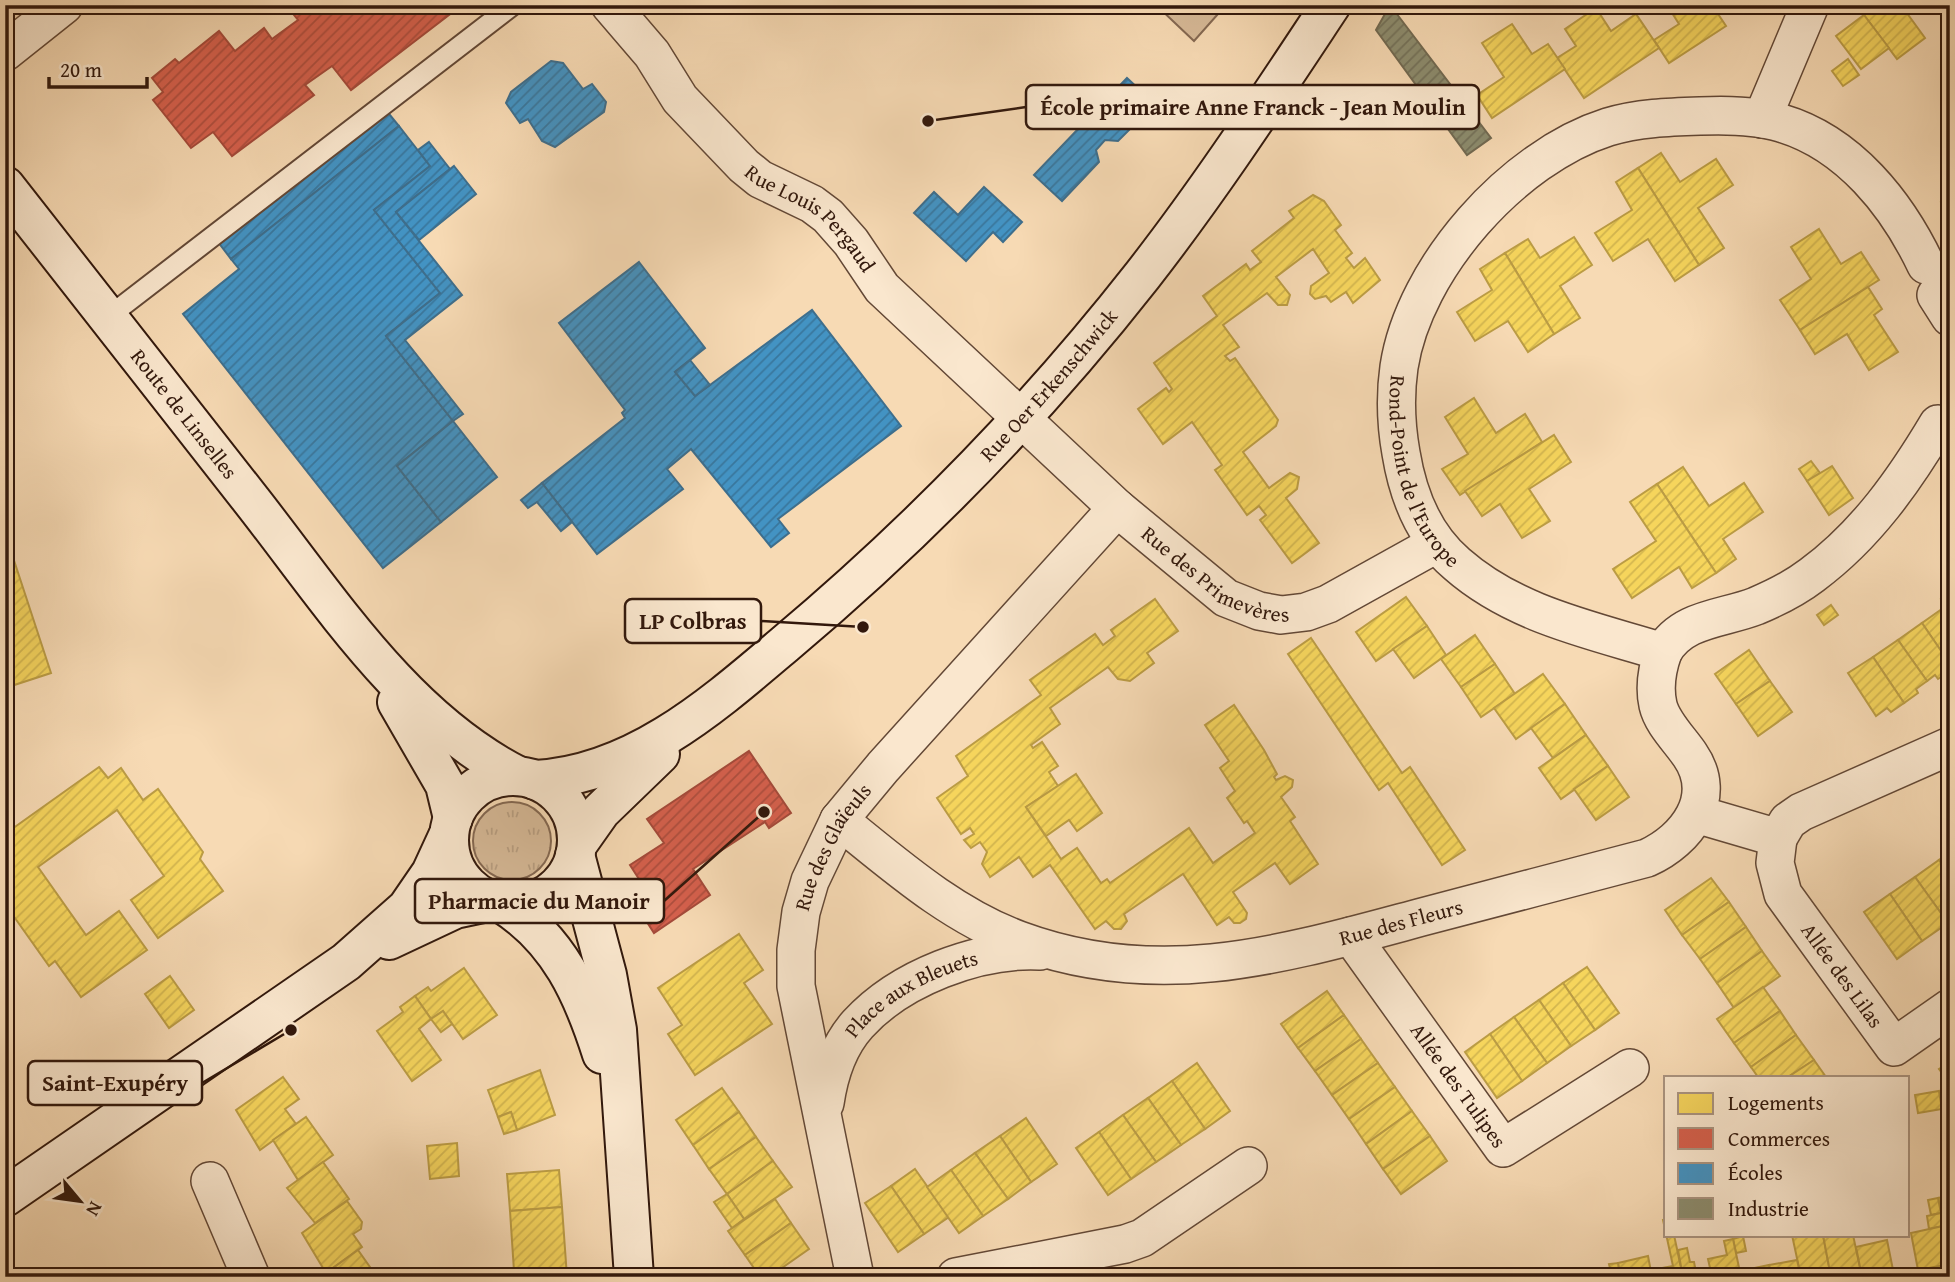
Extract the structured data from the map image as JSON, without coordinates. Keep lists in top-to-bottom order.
{
  "streets": {
    "street": [
      "Rue Louis Pergaud",
      "Rue Oer Erkenschwick",
      "Route de Linselles",
      "Rond-Point de l'Europe",
      "Rue des Primevères",
      "Rue des Glaïeuls",
      "Rue des Fleurs",
      "Allée des Lilas",
      "Place aux Bleuets",
      "Allée des Tulipes"
    ]
  },
  "crossings": [
    ["Rue Louis Pergaud", "Rue Oer Erkenschwick"],
    ["Rue Louis Pergaud", "Rue des Primevères"],
    ["Rue Oer Erkenschwick", "Route de Linselles"],
    ["Rue Oer Erkenschwick", "Rue des Primevères"],
    ["Rond-Point de l'Europe", "Rue des Primevères"],
    ["Rue des Primevères", "Rue des Glaïeuls"],
    ["Rue des Glaïeuls", "Rue des Fleurs"],
    ["Rue des Glaïeuls", "Place aux Bleuets"],
    ["Rue des Fleurs", "Place aux Bleuets"],
    ["Rue des Fleurs", "Allée des Tulipes"]
  ],
  "places": [
    "École primaire Anne Franck - Jean Moulin",
    "LP Colbras",
    "Pharmacie du Manoir",
    "Saint-Exupéry"
  ],
  "legend": [
    "Logements",
    "Commerces",
    "Écoles",
    "Industrie"
  ],
  "scale_bar": "20 m",
  "north": "bottom right"
}
